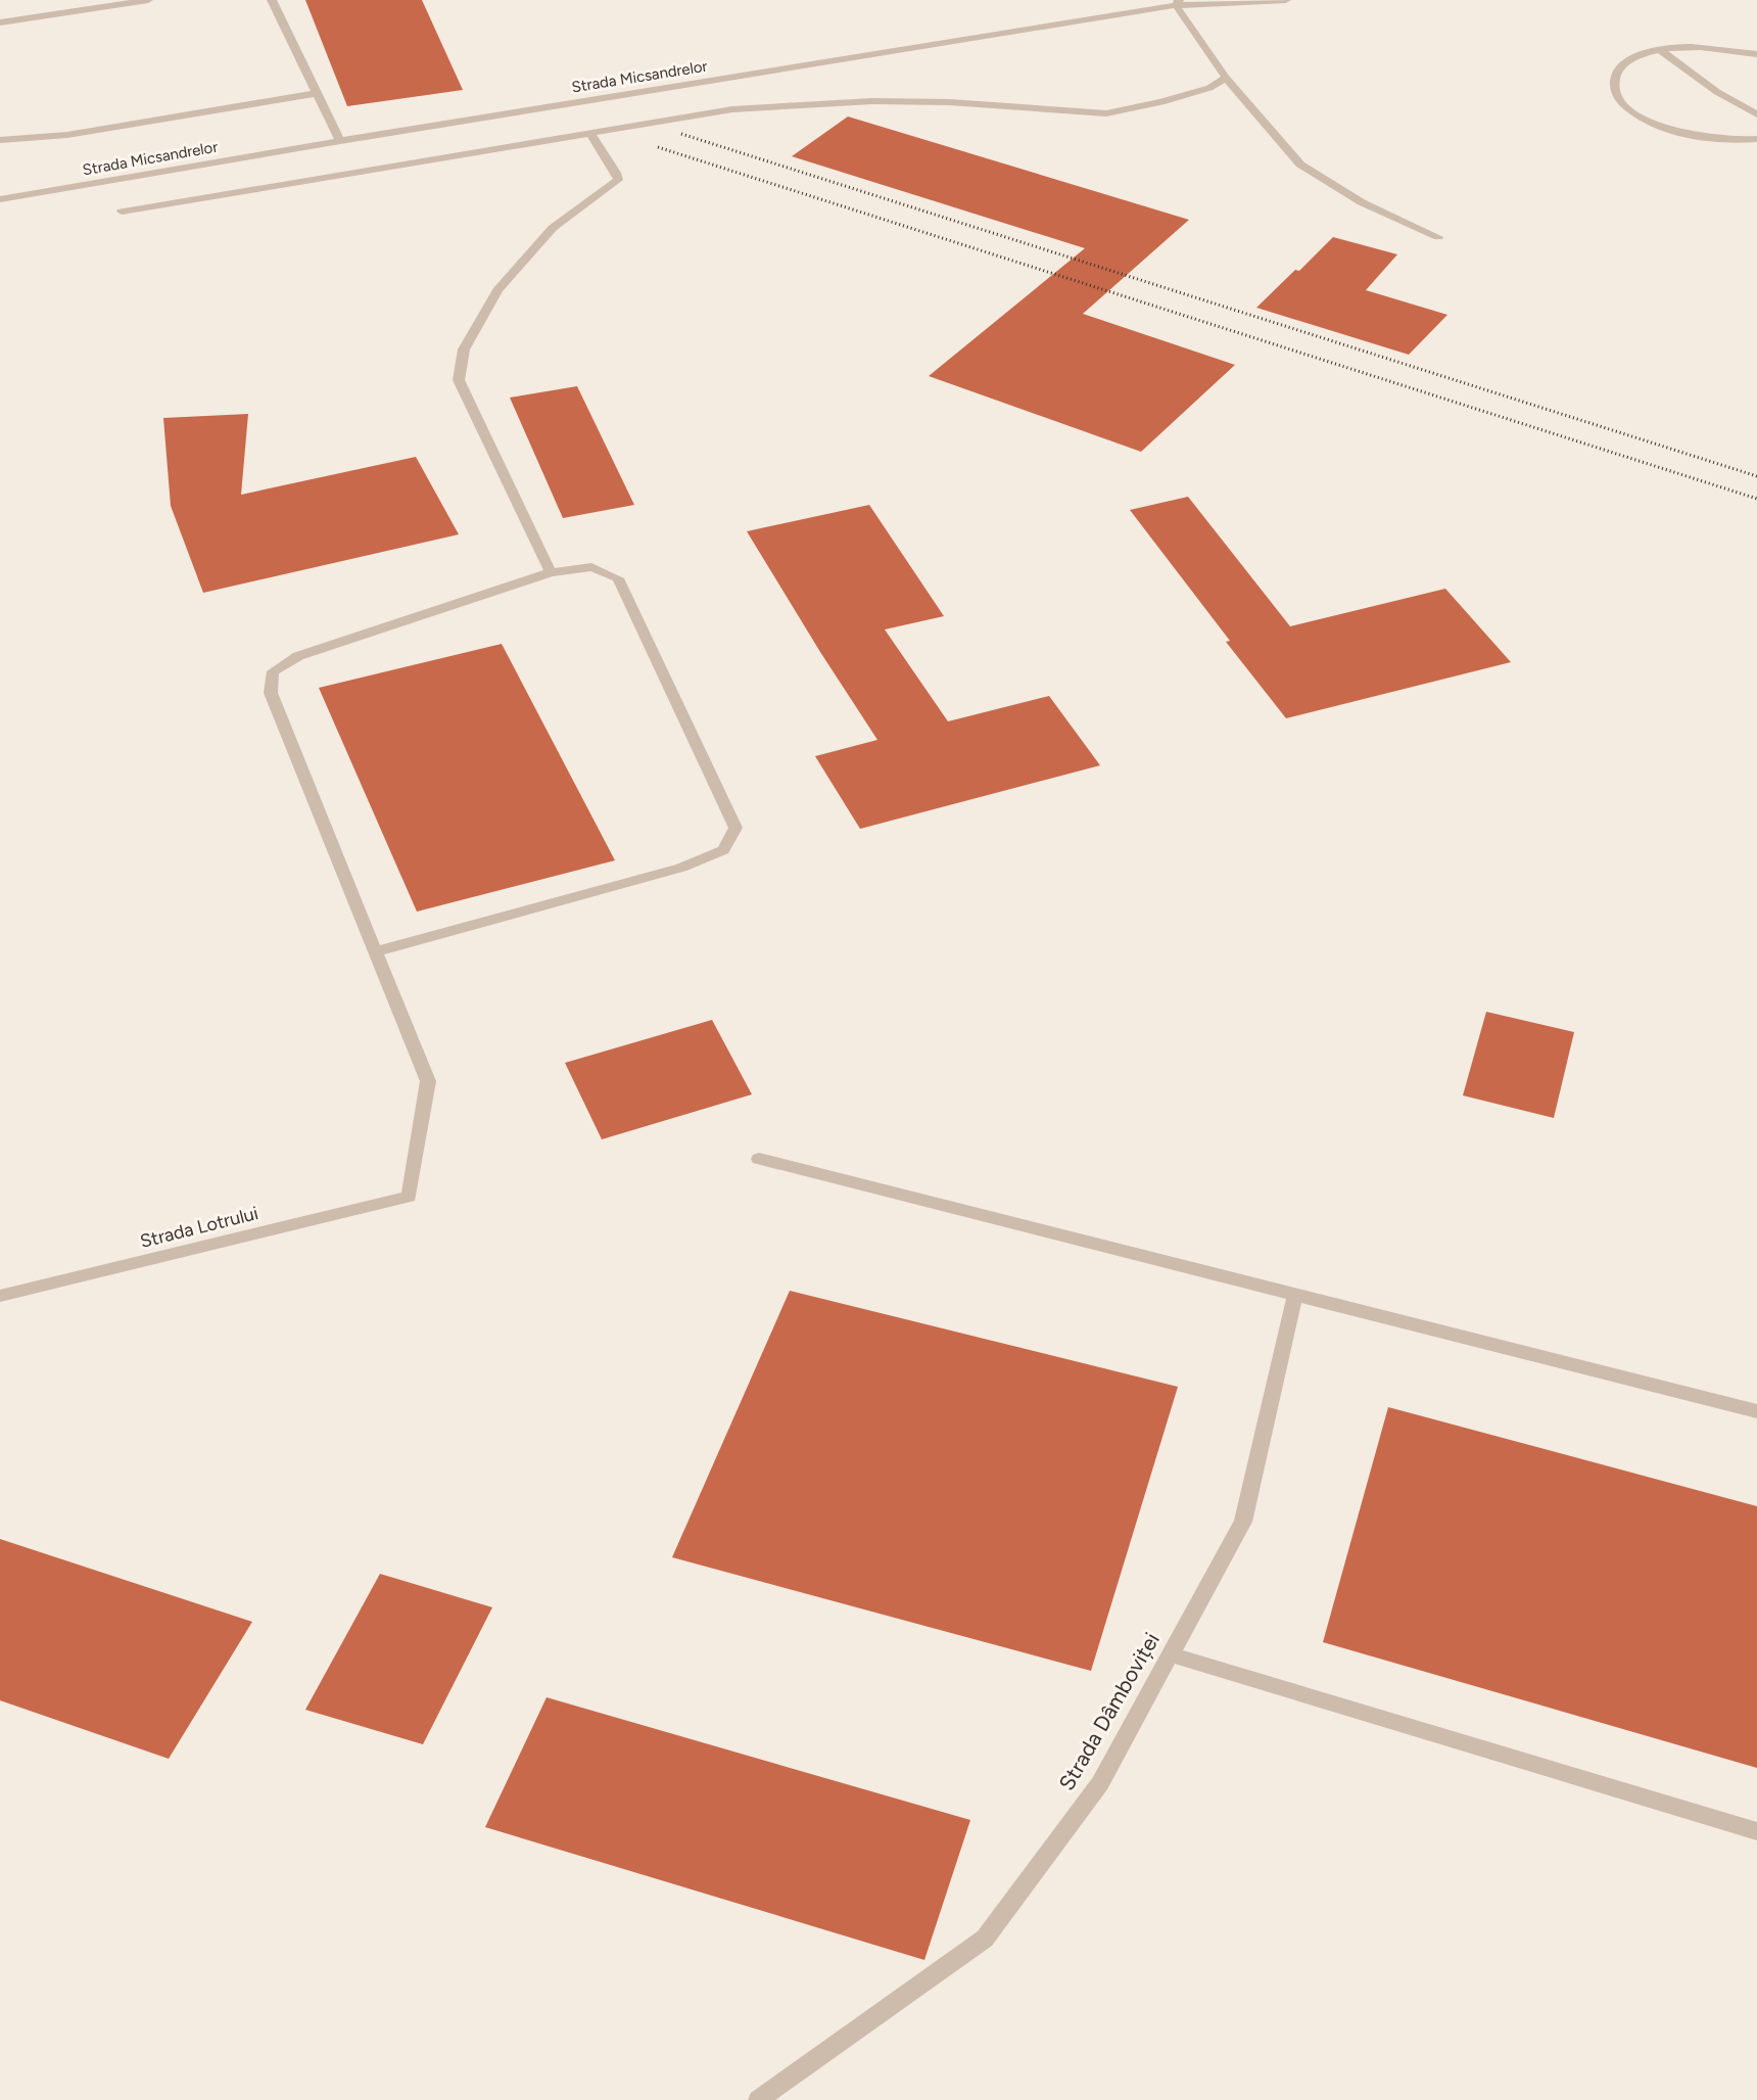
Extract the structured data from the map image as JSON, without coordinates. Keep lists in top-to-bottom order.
{
  "streets": {
    "street": ["Strada Micsandrelor", "Strada Lotrului", "Strada Dâmboviței"]
  }
}
